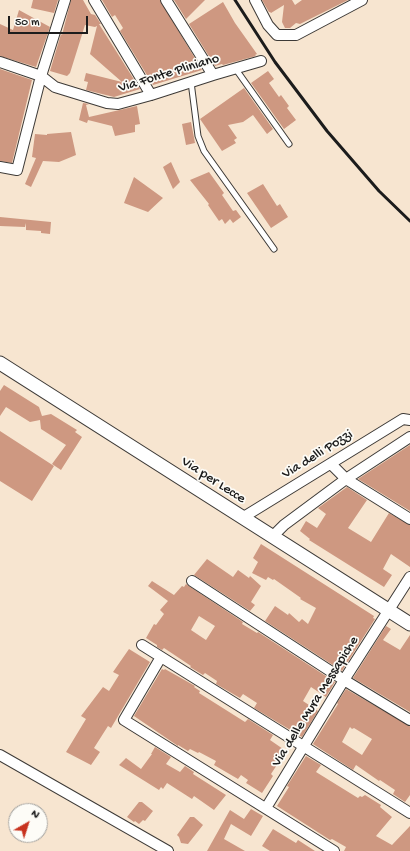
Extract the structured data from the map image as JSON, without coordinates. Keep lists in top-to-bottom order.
{
  "streets": {
    "street": [
      "Via Fonte Pliniano",
      "Via delli Pozzi",
      "Via per Lecce",
      "Via delle Mura Messapiche"
    ]
  },
  "crossings": [
    ["Via delli Pozzi", "Via per Lecce"],
    ["Via per Lecce", "Via delle Mura Messapiche"]
  ],
  "scale_bar": "50 m",
  "north": "top right"
}
